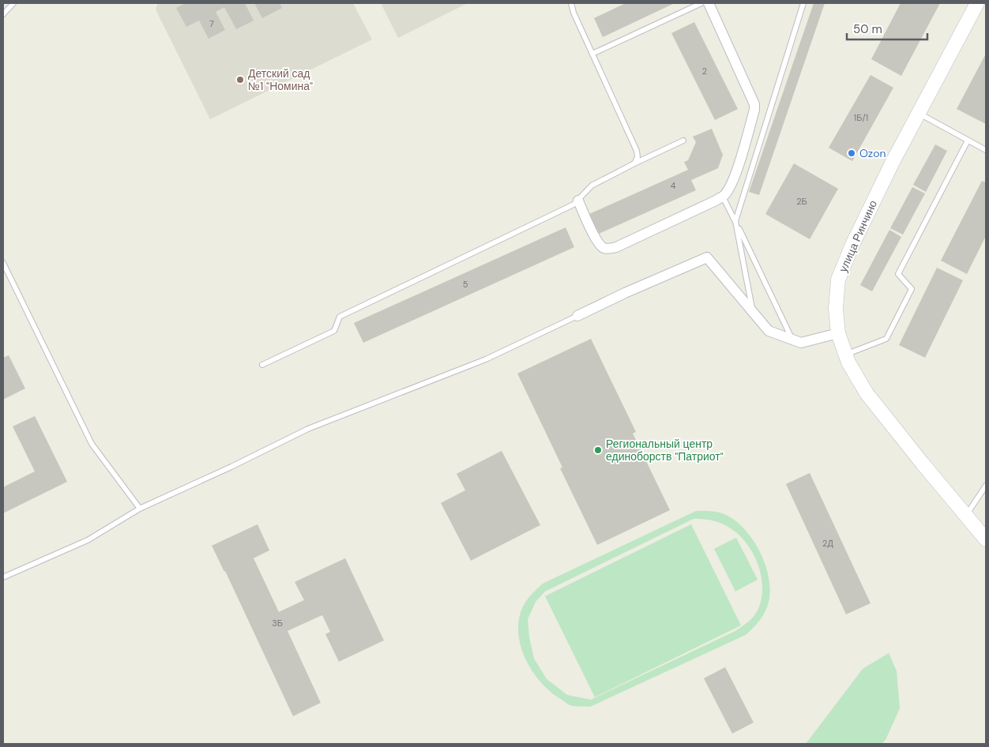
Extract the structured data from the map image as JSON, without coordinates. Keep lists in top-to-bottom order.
{
  "streets": {
    "street": ["улица Ринчино"]
  },
  "places": ["Детский сад №1 \"Номина\"", "Ozon", "Региональный центр единоборств \"Патриот\""],
  "house_numbers": [
    "7",
    "2",
    "1Б/1",
    "4",
    "2Б",
    "5",
    "2Д",
    "3Б"
  ],
  "scale_bar": "50 m"
}
